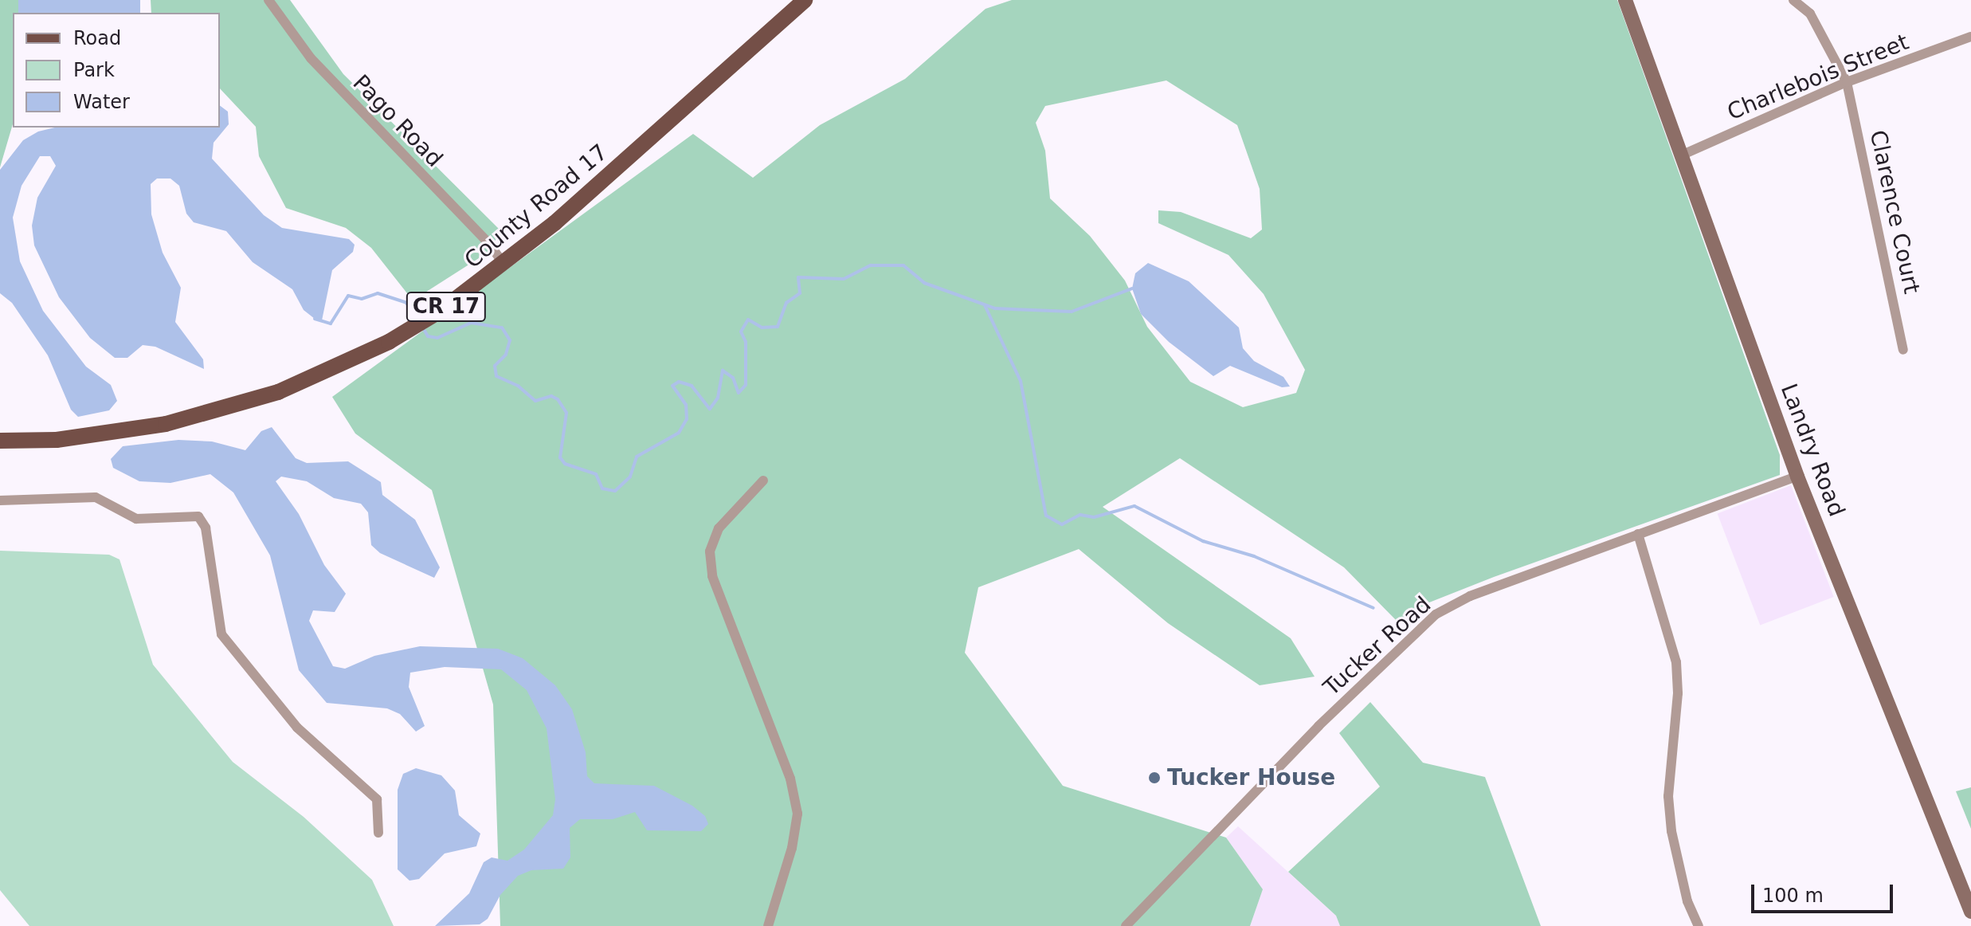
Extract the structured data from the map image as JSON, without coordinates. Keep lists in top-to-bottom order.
{
  "streets": {
    "main road": ["County Road 17", "CR 17", "Landry Road"],
    "street": [
      "Charlebois Street",
      "Pago Road",
      "Clarence Court",
      "Tucker Road"
    ]
  },
  "crossings": [
    ["Charlebois Street", "Clarence Court"],
    ["Charlebois Street", "Landry Road"],
    ["Pago Road", "County Road 17"],
    ["Landry Road", "Tucker Road"]
  ],
  "places": ["Tucker House"],
  "legend": ["Road", "Park", "Water"],
  "scale_bar": "100 m"
}
